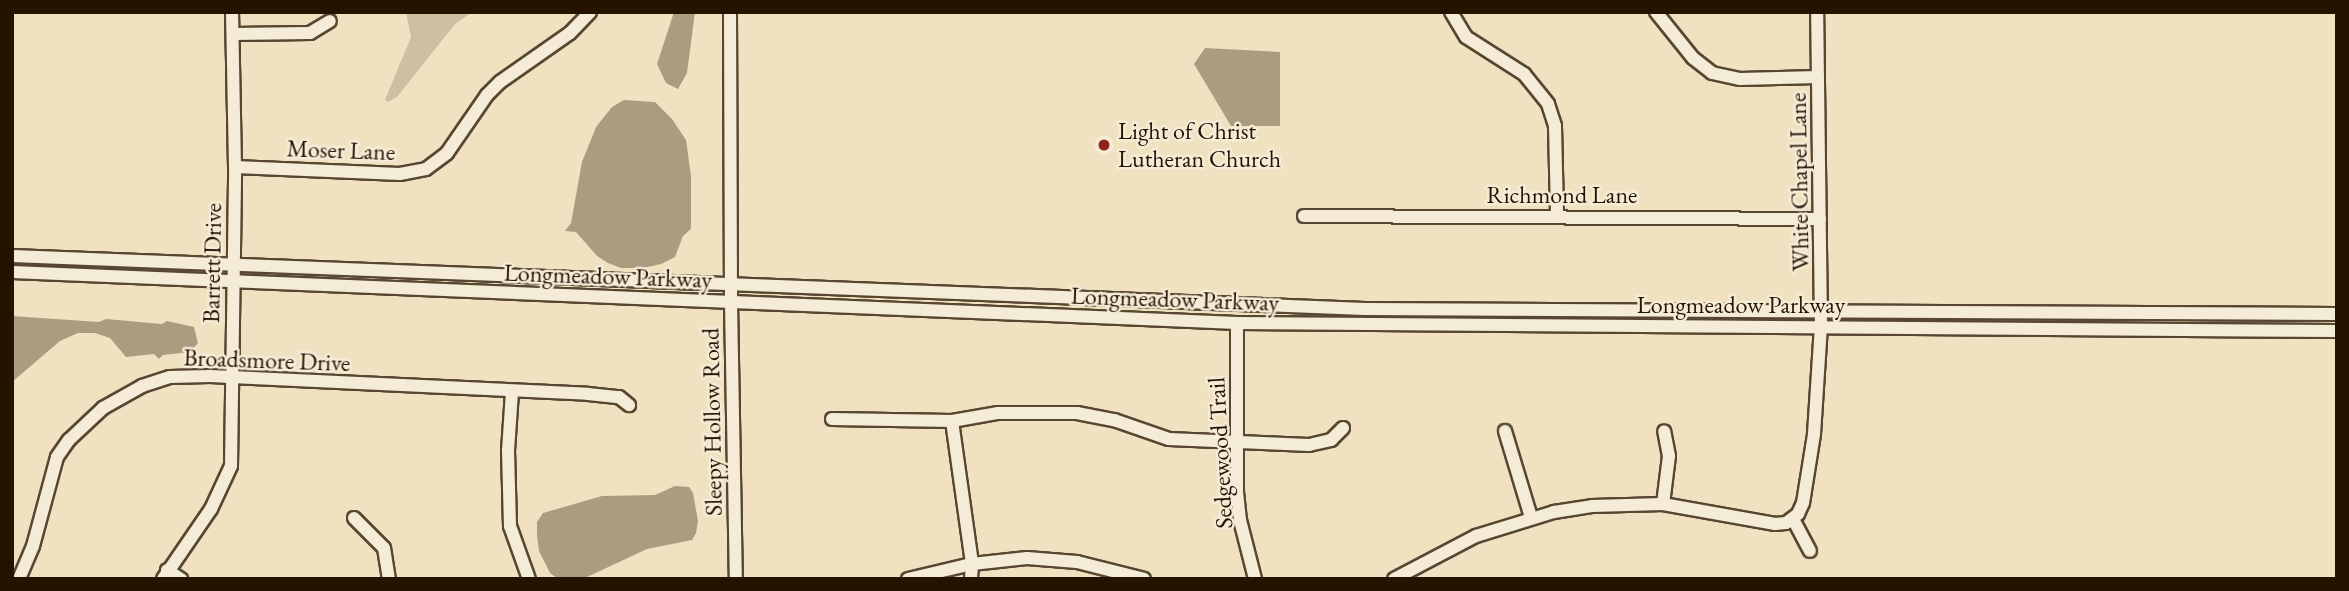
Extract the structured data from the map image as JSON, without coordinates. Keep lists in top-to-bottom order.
{
  "streets": {
    "street": [
      "Moser Lane",
      "White Chapel Lane",
      "Richmond Lane",
      "Barrett Drive",
      "Longmeadow Parkway",
      "Broadsmore Drive",
      "Sleepy Hollow Road",
      "Sedgewood Trail"
    ]
  },
  "crossings": [
    ["Moser Lane", "Barrett Drive"],
    ["White Chapel Lane", "Richmond Lane"],
    ["White Chapel Lane", "Longmeadow Parkway"],
    ["Barrett Drive", "Longmeadow Parkway"],
    ["Barrett Drive", "Broadsmore Drive"],
    ["Longmeadow Parkway", "Sleepy Hollow Road"],
    ["Longmeadow Parkway", "Sedgewood Trail"]
  ],
  "places": ["Light of Christ Lutheran Church"]
}
